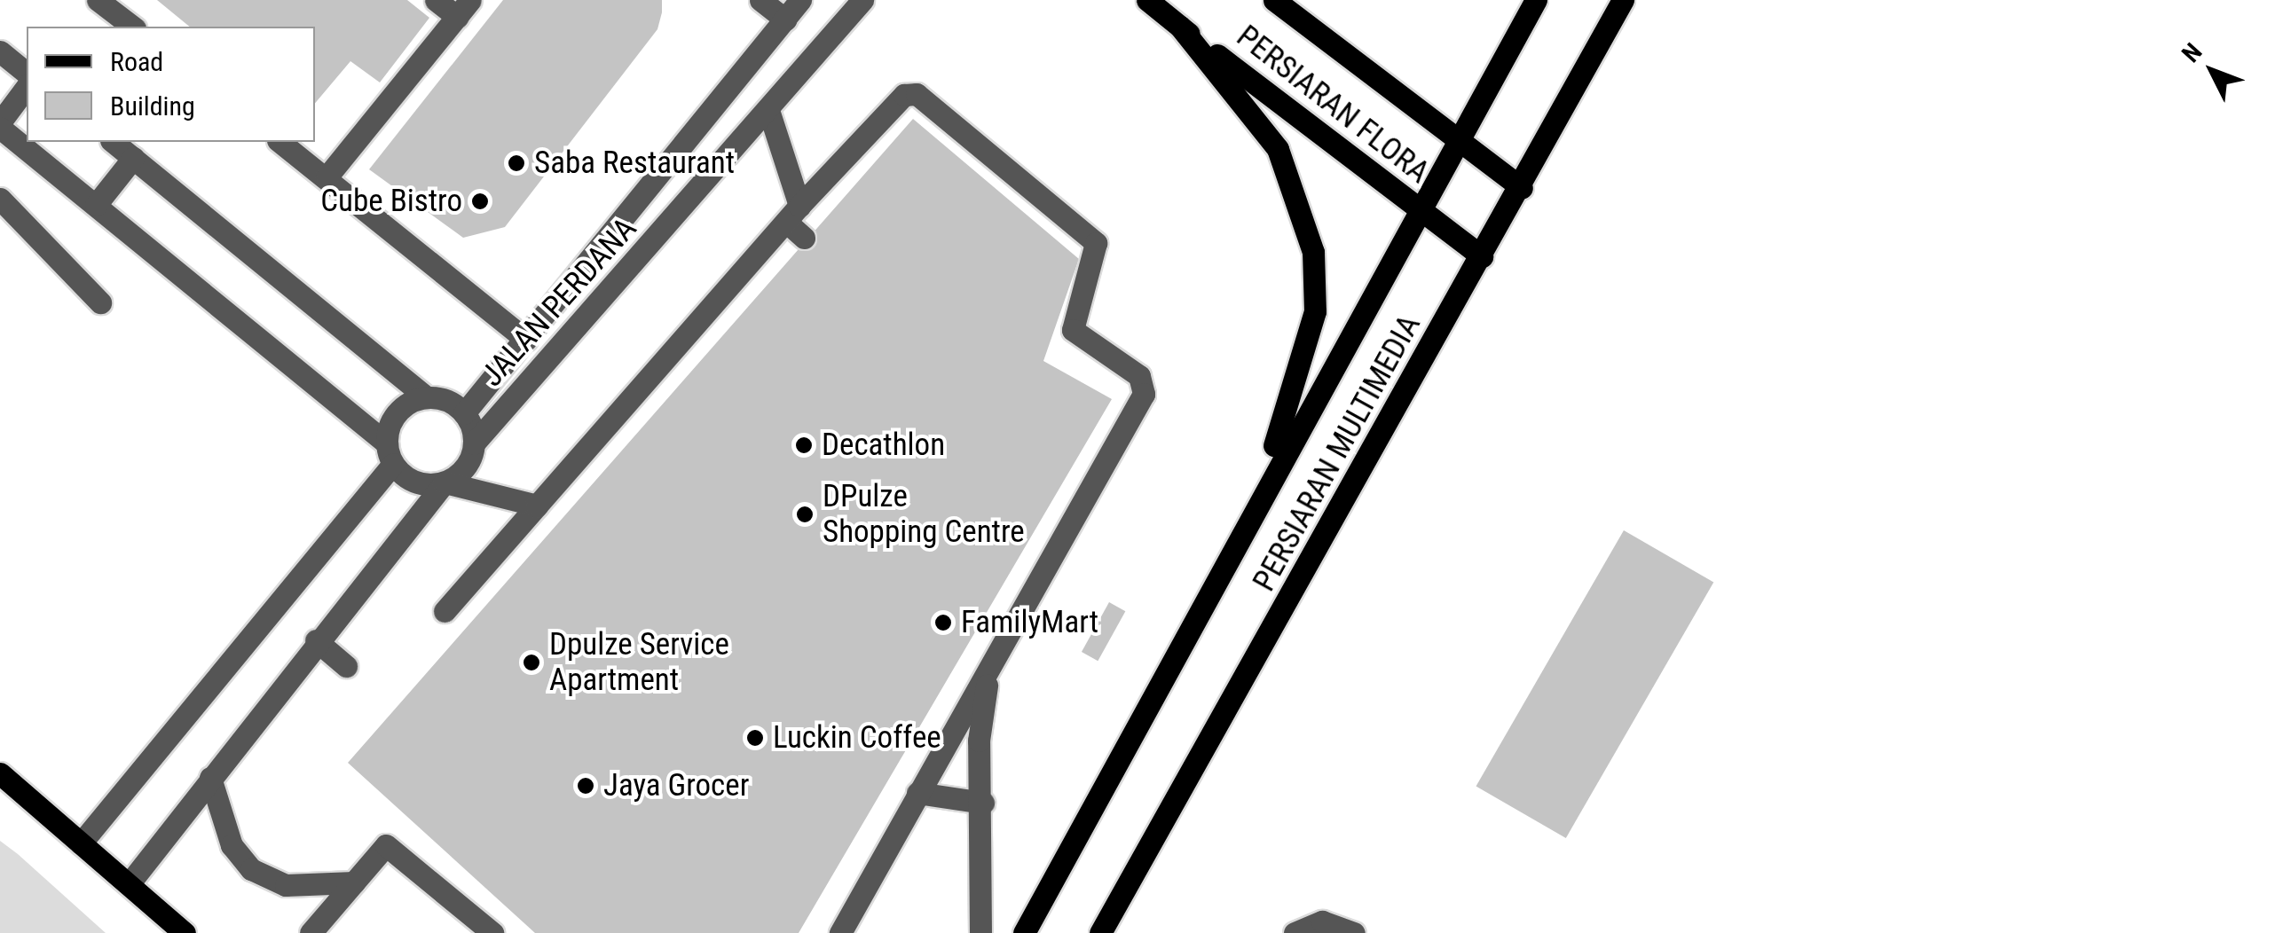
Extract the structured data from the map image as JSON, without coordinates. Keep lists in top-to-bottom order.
{
  "streets": {
    "main road": ["PERSIARAN FLORA", "PERSIARAN MULTIMEDIA"],
    "street": ["JALAN PERDANA"]
  },
  "crossings": [
    ["PERSIARAN FLORA", "PERSIARAN MULTIMEDIA"]
  ],
  "places": [
    "Saba Restaurant",
    "Cube Bistro",
    "Decathlon",
    "DPulze Shopping Centre",
    "FamilyMart",
    "Dpulze Service Apartment",
    "Luckin Coffee",
    "Jaya Grocer"
  ],
  "legend": ["Road", "Building"],
  "north": "top left"
}
